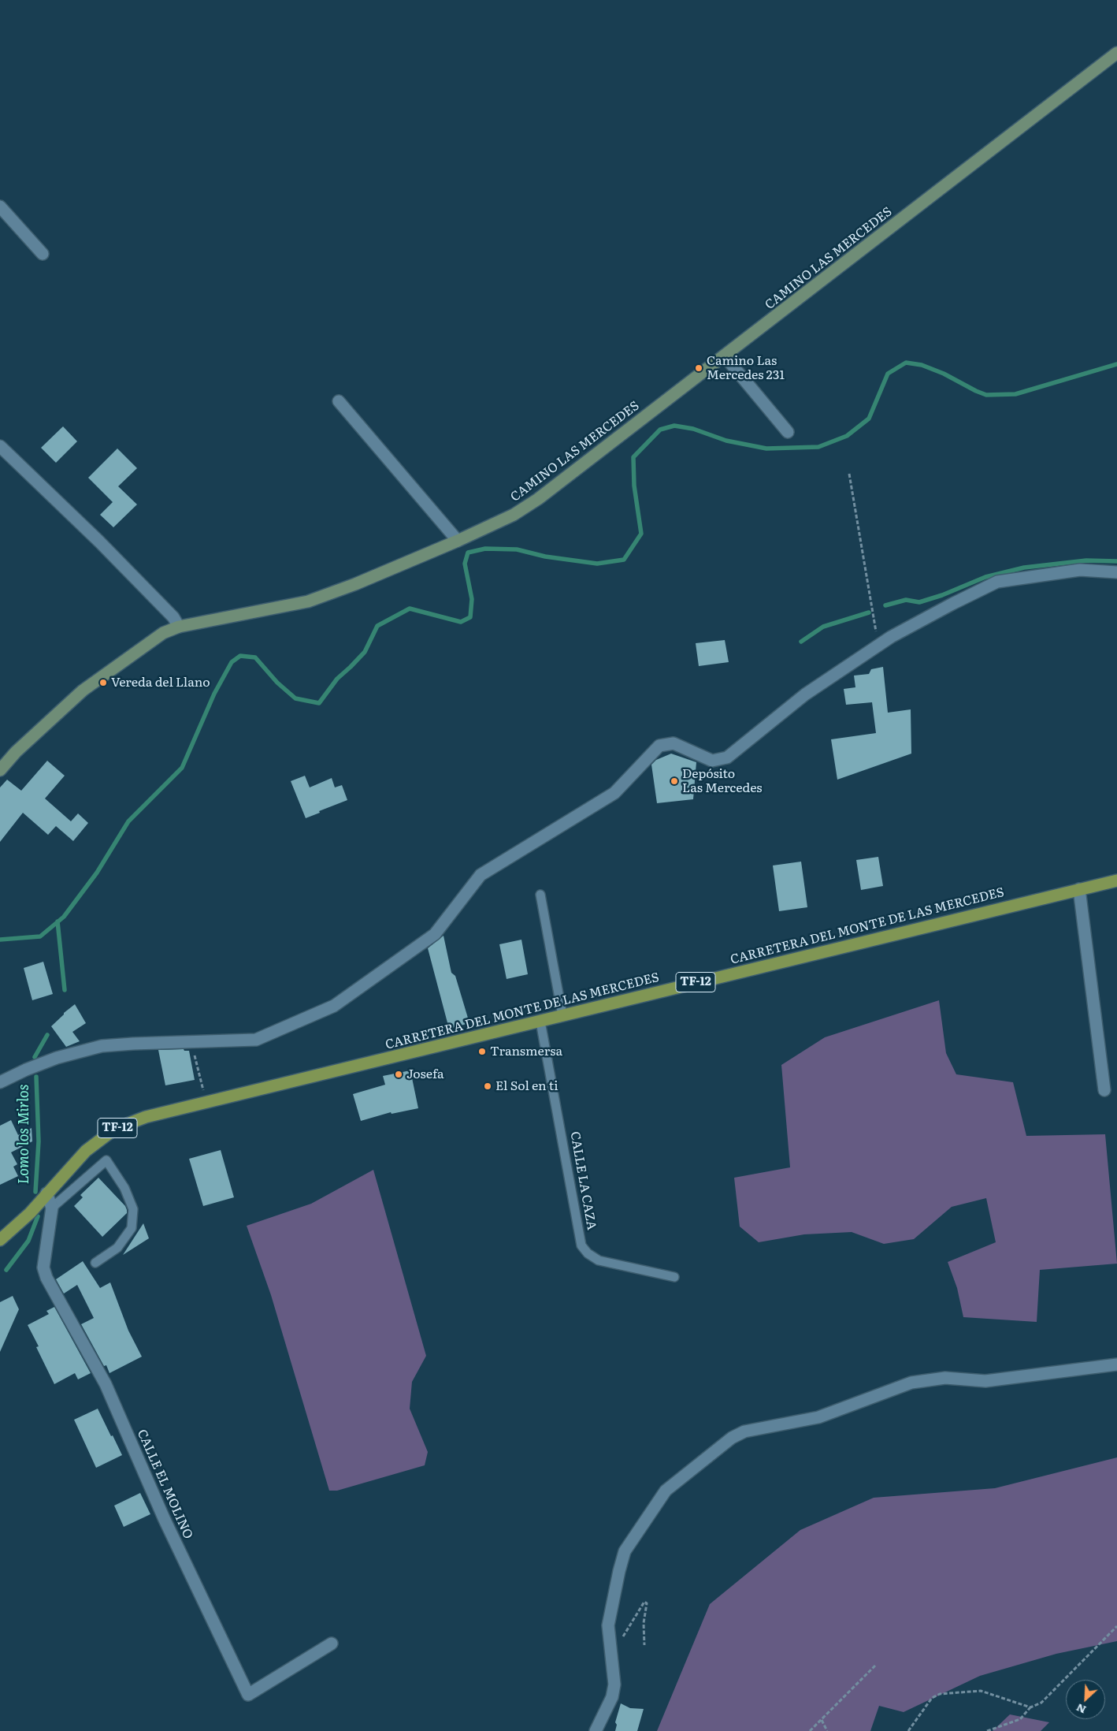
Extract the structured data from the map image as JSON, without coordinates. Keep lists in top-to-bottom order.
{
  "streets": {
    "main road": ["CAMINO LAS MERCEDES", "CARRETERA DEL MONTE DE LAS MERCEDES", "TF-12"],
    "street": ["CALLE EL MOLINO"],
    "lane": ["CALLE LA CAZA"]
  },
  "crossings": [
    ["CARRETERA DEL MONTE DE LAS MERCEDES", "CALLE LA CAZA"],
    ["CARRETERA DEL MONTE DE LAS MERCEDES", "CALLE EL MOLINO"]
  ],
  "water": ["Lomo los Mirlos"],
  "places": [
    "Camino Las Mercedes 231",
    "Vereda del Llano",
    "Depósito Las Mercedes",
    "Transmersa",
    "Josefa",
    "El Sol en ti"
  ],
  "north": "bottom left"
}
